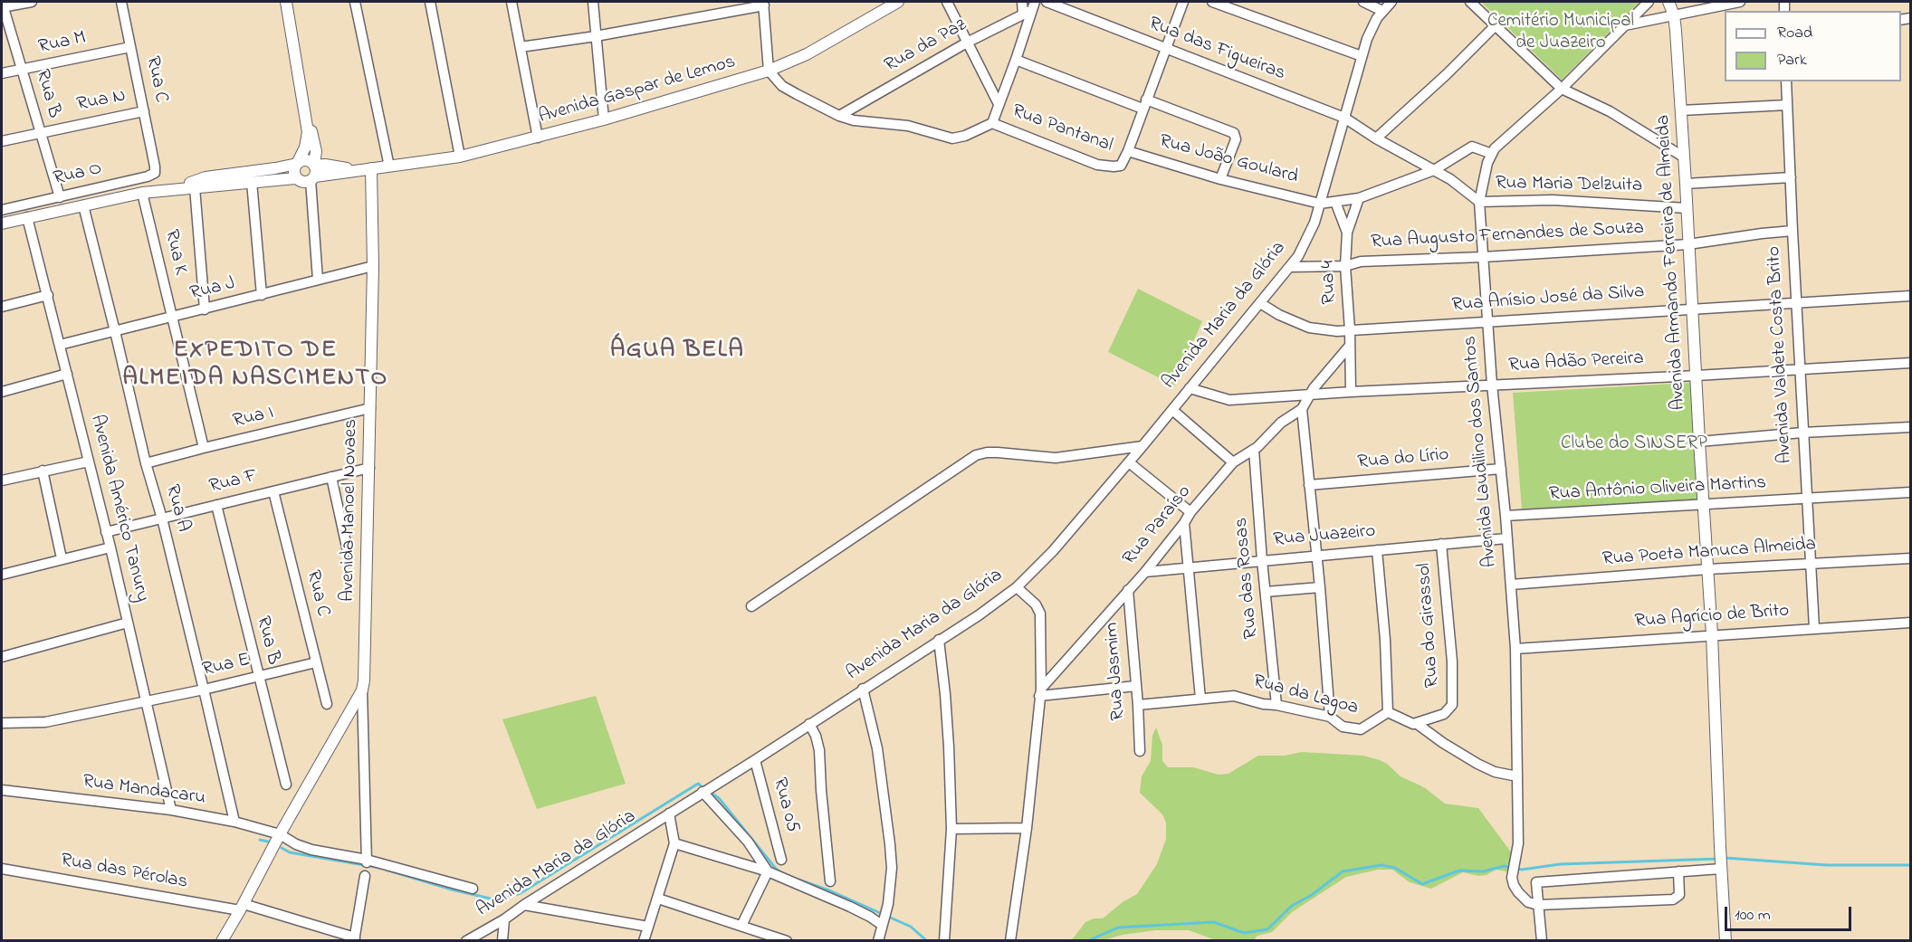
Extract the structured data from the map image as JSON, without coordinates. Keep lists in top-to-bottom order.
{
  "streets": {
    "street": [
      "Rua M",
      "Rua da Paz",
      "Rua das Figueiras",
      "Rua C",
      "Avenida Gaspar de Lemos",
      "Rua B",
      "Rua N",
      "Rua Pantanal",
      "Rua João Goulard",
      "Rua O",
      "Rua Maria Delzuita",
      "Rua Augusto Fernandes de Souza",
      "Rua K",
      "Avenida Armando Ferreira de Almeida",
      "Rua 4",
      "Rua J",
      "Rua Anísio José da Silva",
      "Avenida Maria da Glória",
      "Avenida Valdete Costa Brito",
      "Rua Adão Pereira",
      "Rua I",
      "Avenida Laudilino dos Santos",
      "Rua do Lírio",
      "Rua F",
      "Rua Antônio Oliveira Martins",
      "Avenida Américo Tanury",
      "Rua A",
      "Avenida Manoel Novaes",
      "Rua Paraíso",
      "Rua Juazeiro",
      "Rua Poeta Manuca Almeida",
      "Rua das Rosas",
      "Rua Agrício de Brito",
      "Rua do Girassol",
      "Rua E",
      "Rua Jasmim",
      "Rua da Lagoa",
      "Rua Mandacaru",
      "Rua 05",
      "Rua das Pérolas"
    ]
  },
  "crossings": [
    ["Rua M", "Rua C"],
    ["Rua M", "Rua B"],
    ["Rua das Figueiras", "Rua Maria Delzuita"],
    ["Rua das Figueiras", "Avenida Maria da Glória"],
    ["Rua C", "Rua N"],
    ["Rua C", "Rua O"],
    ["Rua C", "Rua F"],
    ["Rua C", "Rua E"],
    ["Avenida Gaspar de Lemos", "Avenida Manoel Novaes"],
    ["Rua B", "Rua N"],
    ["Rua B", "Rua O"],
    ["Rua B", "Rua F"],
    ["Rua B", "Rua E"],
    ["Rua Pantanal", "Rua João Goulard"],
    ["Rua João Goulard", "Avenida Maria da Glória"],
    ["Rua Maria Delzuita", "Avenida Armando Ferreira de Almeida"],
    ["Rua Maria Delzuita", "Avenida Maria da Glória"],
    ["Rua Maria Delzuita", "Avenida Laudilino dos Santos"],
    ["Rua Augusto Fernandes de Souza", "Avenida Armando Ferreira de Almeida"],
    ["Rua Augusto Fernandes de Souza", "Rua 4"],
    ["Rua Augusto Fernandes de Souza", "Avenida Maria da Glória"],
    ["Rua Augusto Fernandes de Souza", "Avenida Valdete Costa Brito"],
    ["Rua Augusto Fernandes de Souza", "Avenida Laudilino dos Santos"],
    ["Rua K", "Rua J"],
    ["Rua K", "Rua I"],
    ["Avenida Armando Ferreira de Almeida", "Rua Anísio José da Silva"],
    ["Avenida Armando Ferreira de Almeida", "Rua Adão Pereira"],
    ["Avenida Armando Ferreira de Almeida", "Rua Antônio Oliveira Martins"],
    ["Avenida Armando Ferreira de Almeida", "Rua Poeta Manuca Almeida"],
    ["Avenida Armando Ferreira de Almeida", "Rua Agrício de Brito"],
    ["Rua 4", "Rua Anísio José da Silva"],
    ["Rua J", "Avenida Américo Tanury"],
    ["Rua J", "Rua A"],
    ["Rua J", "Avenida Manoel Novaes"],
    ["Rua Anísio José da Silva", "Avenida Maria da Glória"],
    ["Rua Anísio José da Silva", "Avenida Valdete Costa Brito"],
    ["Rua Anísio José da Silva", "Avenida Laudilino dos Santos"],
    ["Avenida Maria da Glória", "Rua Adão Pereira"],
    ["Avenida Maria da Glória", "Rua 05"],
    ["Avenida Valdete Costa Brito", "Rua Adão Pereira"],
    ["Avenida Valdete Costa Brito", "Rua Antônio Oliveira Martins"],
    ["Avenida Valdete Costa Brito", "Rua Poeta Manuca Almeida"],
    ["Avenida Valdete Costa Brito", "Rua Agrício de Brito"],
    ["Rua Adão Pereira", "Avenida Laudilino dos Santos"],
    ["Rua Adão Pereira", "Rua Paraíso"],
    ["Rua I", "Rua A"],
    ["Rua I", "Avenida Manoel Novaes"],
    ["Avenida Laudilino dos Santos", "Rua do Lírio"],
    ["Avenida Laudilino dos Santos", "Rua Antônio Oliveira Martins"],
    ["Avenida Laudilino dos Santos", "Rua Juazeiro"],
    ["Avenida Laudilino dos Santos", "Rua Poeta Manuca Almeida"],
    ["Avenida Laudilino dos Santos", "Rua Agrício de Brito"],
    ["Rua F", "Avenida Américo Tanury"],
    ["Rua F", "Rua A"],
    ["Rua F", "Avenida Manoel Novaes"],
    ["Avenida Américo Tanury", "Rua E"],
    ["Avenida Américo Tanury", "Rua Mandacaru"],
    ["Rua A", "Rua E"],
    ["Rua A", "Rua Mandacaru"],
    ["Rua Paraíso", "Rua Juazeiro"],
    ["Rua Paraíso", "Rua das Rosas"],
    ["Rua Paraíso", "Rua Jasmim"],
    ["Rua Juazeiro", "Rua das Rosas"],
    ["Rua Juazeiro", "Rua do Girassol"],
    ["Rua das Rosas", "Rua da Lagoa"],
    ["Rua Jasmim", "Rua da Lagoa"]
  ],
  "districts": ["EXPEDITO DE ALMEIDA NASCIMENTO", "ÁGUA BELA"],
  "parks": ["Cemitério Municipal de Juazeiro", "Clube do SINSERP"],
  "legend": ["Road", "Park"],
  "scale_bar": "100 m"
}
